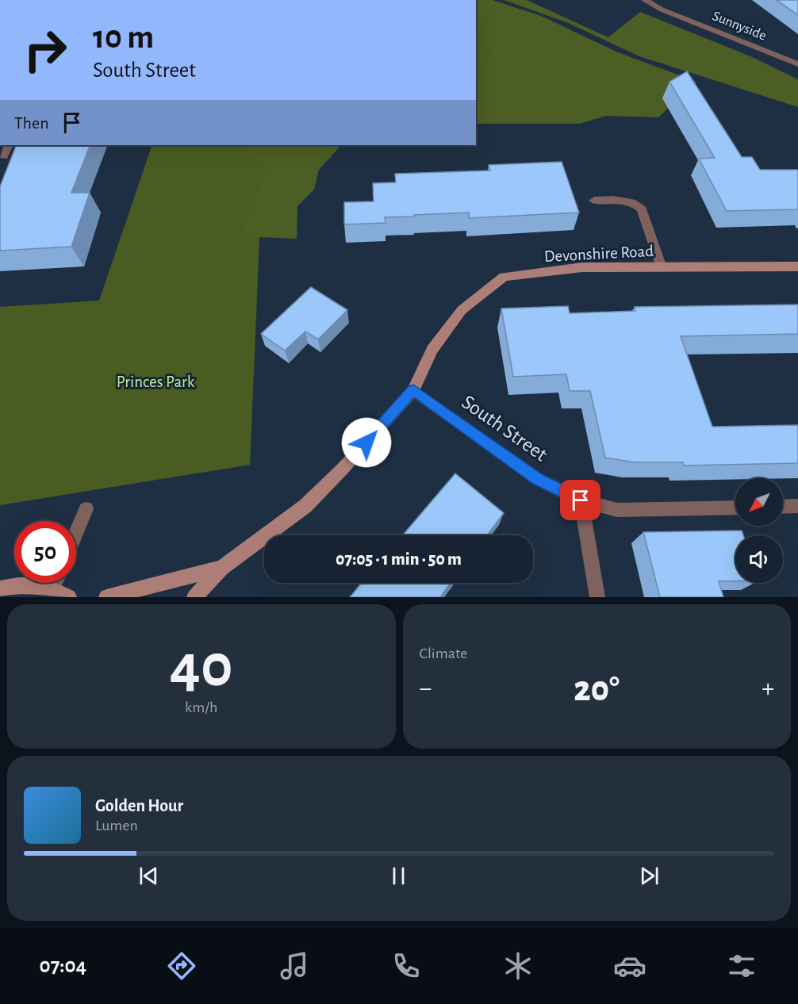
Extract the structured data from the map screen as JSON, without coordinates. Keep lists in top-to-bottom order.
{
  "streets": {
    "main road": ["Devonshire Road"],
    "street": ["Sunnyside", "South Street"]
  },
  "crossings": [
    ["Devonshire Road", "South Street"]
  ],
  "parks": ["Princes Park"],
  "north": "bottom left",
  "page": {
    "turn": ["10 m", "South Street"],
    "then": "Then",
    "limit": "50",
    "trip": "07:05 · 1 min · 50 m",
    "tile": [
      ["40", "km/h"],
      "Climate"
    ],
    "heat": ["−", "20°", "+"],
    "song": ["Golden Hour", "Lumen"],
    "tabs": "07:04"
  }
}
